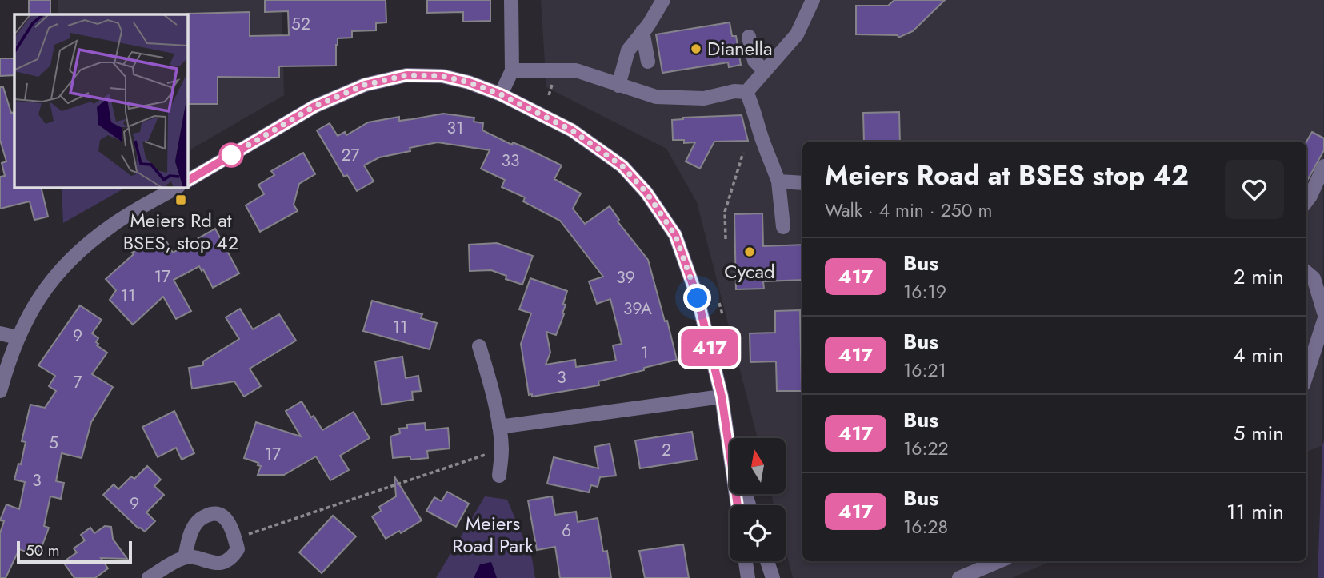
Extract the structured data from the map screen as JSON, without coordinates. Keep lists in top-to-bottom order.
{
  "parks": ["Meiers Road Park"],
  "places": {
    "other": ["Dianella", "Cycad"],
    "transit": ["Meiers Rd at BSES, stop 42"]
  },
  "lines": ["bus line 417"],
  "house_numbers": [
    "52",
    "31",
    "27",
    "33",
    "17",
    "39",
    "11",
    "39A",
    "11",
    "9",
    "1",
    "3",
    "7",
    "5",
    "2",
    "17",
    "3",
    "9",
    "6"
  ],
  "scale_bar": "50 m",
  "north": "top",
  "page": {
    "on_map": "417",
    "heading": ["Meiers Road at BSES stop 42", "Walk · 4 min · 250 m"],
    "list": [
      {
        "mark": "417",
        "name": "Bus",
        "note": "16:19",
        "value": "2 min"
      },
      {
        "mark": "417",
        "name": "Bus",
        "note": "16:21",
        "value": "4 min"
      },
      {
        "mark": "417",
        "name": "Bus",
        "note": "16:22",
        "value": "5 min"
      },
      {
        "mark": "417",
        "name": "Bus",
        "note": "16:28",
        "value": "11 min"
      }
    ],
    "scale": "50 m"
  }
}
